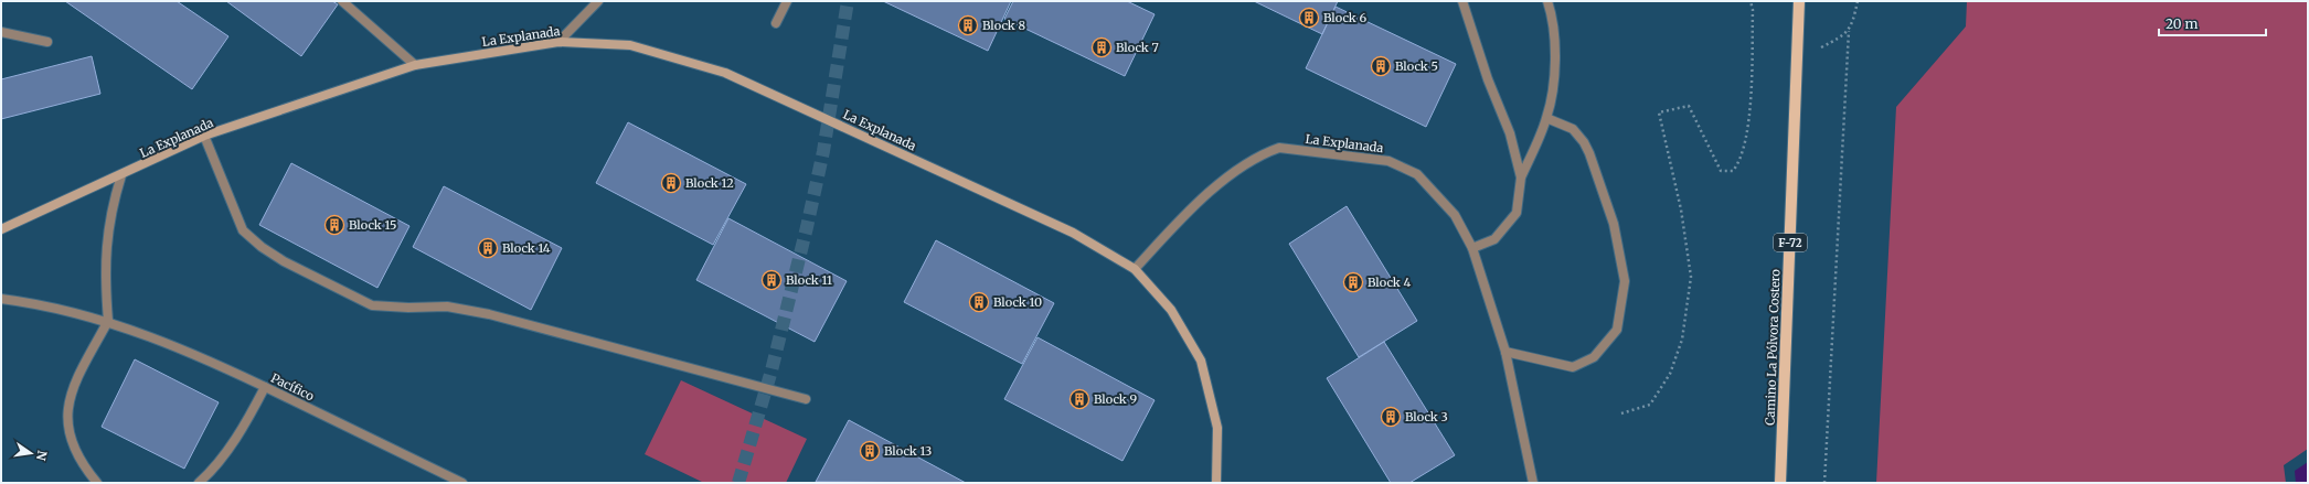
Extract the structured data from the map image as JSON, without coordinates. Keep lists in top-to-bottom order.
{
  "streets": {
    "main road": ["F-72", "Camino La Pólvora Costero"],
    "street": ["La Explanada", "Pacífico"]
  },
  "places": {
    "building": [
      "Block 6",
      "Block 8",
      "Block 7",
      "Block 5",
      "Block 12",
      "Block 15",
      "Block 14",
      "Block 11",
      "Block 4",
      "Block 10",
      "Block 9",
      "Block 3",
      "Block 13"
    ]
  },
  "scale_bar": "20 m",
  "north": "right"
}
